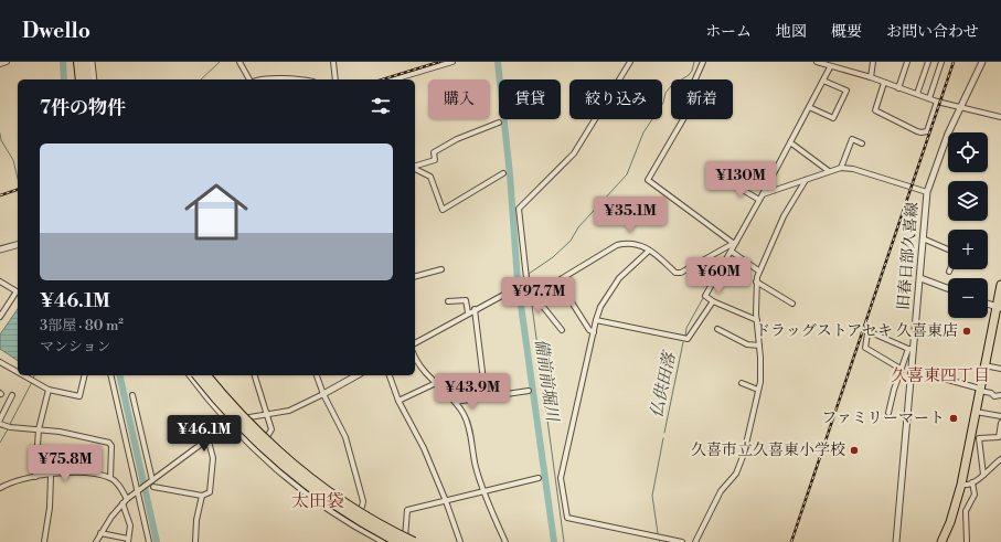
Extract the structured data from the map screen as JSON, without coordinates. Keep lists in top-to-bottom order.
{
  "streets": {
    "street": ["旧春日部久喜線"]
  },
  "districts": ["久喜東四丁目", "太田袋"],
  "water": ["備前前堀川", "仏供田落"],
  "places": ["ドラッグストアセキ 久喜東店", "ファミリーマート", "久喜市立久喜東小学校"],
  "page": {
    "header": "Dwello",
    "nav": [
      "ホーム",
      "地図",
      "概要",
      "お問い合わせ"
    ],
    "chip": [
      "購入",
      "賃貸",
      "絞り込み",
      "新着"
    ],
    "heading": "7件の物件",
    "map_buttons": ["+", "−"],
    "list": [
      {
        "name": "¥46.1M",
        "note": "3部屋 · 80 m² · マンション"
      }
    ],
    "price": [
      "¥130M",
      "¥35.1M",
      "¥60M",
      "¥97.7M",
      "¥43.9M",
      "¥46.1M",
      "¥75.8M"
    ]
  }
}
